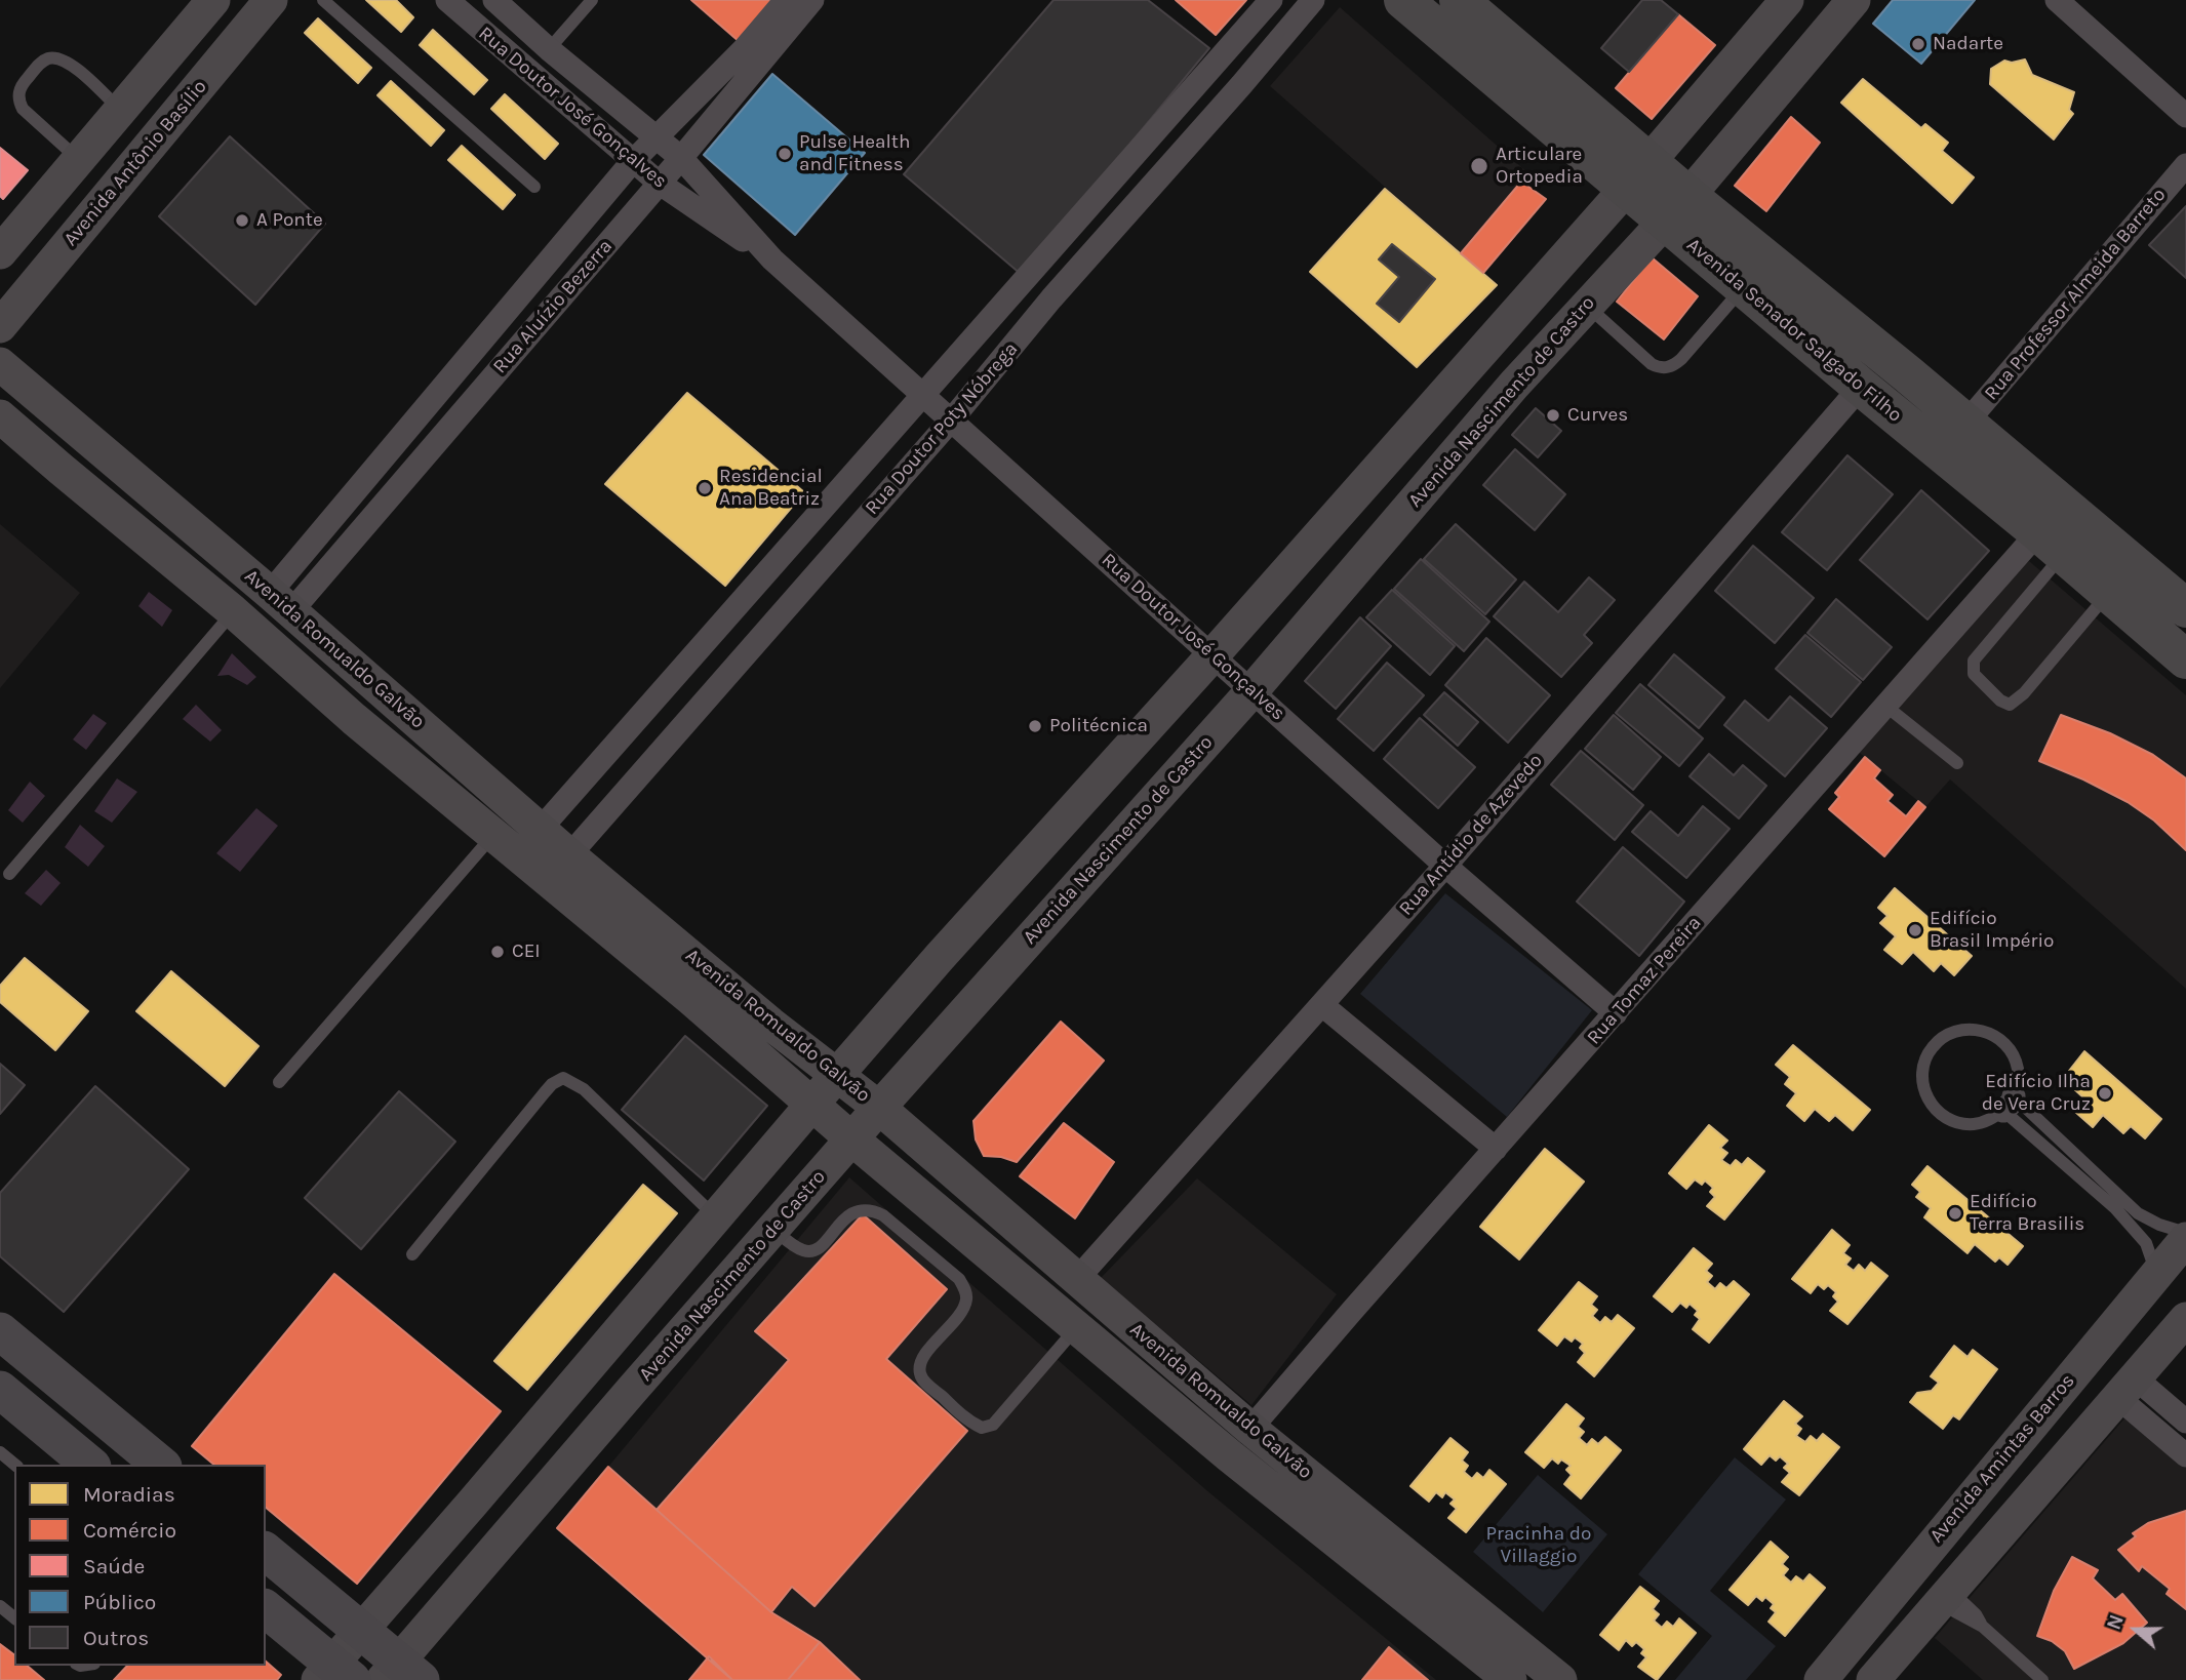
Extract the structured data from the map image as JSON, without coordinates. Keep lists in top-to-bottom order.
{
  "streets": {
    "highway": ["Avenida Senador Salgado Filho"],
    "main road": [
      "Avenida Antônio Basílio",
      "Avenida Nascimento de Castro",
      "Avenida Romualdo Galvão",
      "Avenida Amintas Barros"
    ],
    "street": [
      "Rua Doutor José Gonçalves",
      "Rua Professor Almeida Barreto",
      "Rua Aluízio Bezerra",
      "Rua Doutor Poty Nóbrega",
      "Rua Antídio de Azevedo",
      "Rua Tomaz Pereira"
    ]
  },
  "crossings": [
    ["Rua Doutor José Gonçalves", "Rua Aluízio Bezerra"],
    ["Rua Doutor José Gonçalves", "Avenida Nascimento de Castro"],
    ["Rua Doutor José Gonçalves", "Rua Doutor Poty Nóbrega"],
    ["Rua Doutor José Gonçalves", "Rua Antídio de Azevedo"],
    ["Rua Doutor José Gonçalves", "Rua Tomaz Pereira"],
    ["Rua Professor Almeida Barreto", "Avenida Senador Salgado Filho"],
    ["Rua Aluízio Bezerra", "Avenida Romualdo Galvão"],
    ["Avenida Senador Salgado Filho", "Avenida Nascimento de Castro"],
    ["Avenida Senador Salgado Filho", "Rua Antídio de Azevedo"],
    ["Avenida Senador Salgado Filho", "Rua Tomaz Pereira"],
    ["Avenida Nascimento de Castro", "Avenida Romualdo Galvão"],
    ["Rua Doutor Poty Nóbrega", "Avenida Romualdo Galvão"],
    ["Avenida Romualdo Galvão", "Rua Antídio de Azevedo"],
    ["Avenida Romualdo Galvão", "Rua Tomaz Pereira"]
  ],
  "parks": ["Pracinha do Villaggio"],
  "places": [
    "Nadarte",
    "Pulse Health and Fitness",
    "Articulare Ortopedia",
    "A Ponte",
    "Curves",
    "Residencial Ana Beatriz",
    "Politécnica",
    "Edifício Brasil Império",
    "CEI",
    "Edifício Ilha de Vera Cruz",
    "Edifício Terra Brasilis"
  ],
  "legend": [
    "Moradias",
    "Comércio",
    "Saúde",
    "Público",
    "Outros"
  ],
  "north": "left"
}
